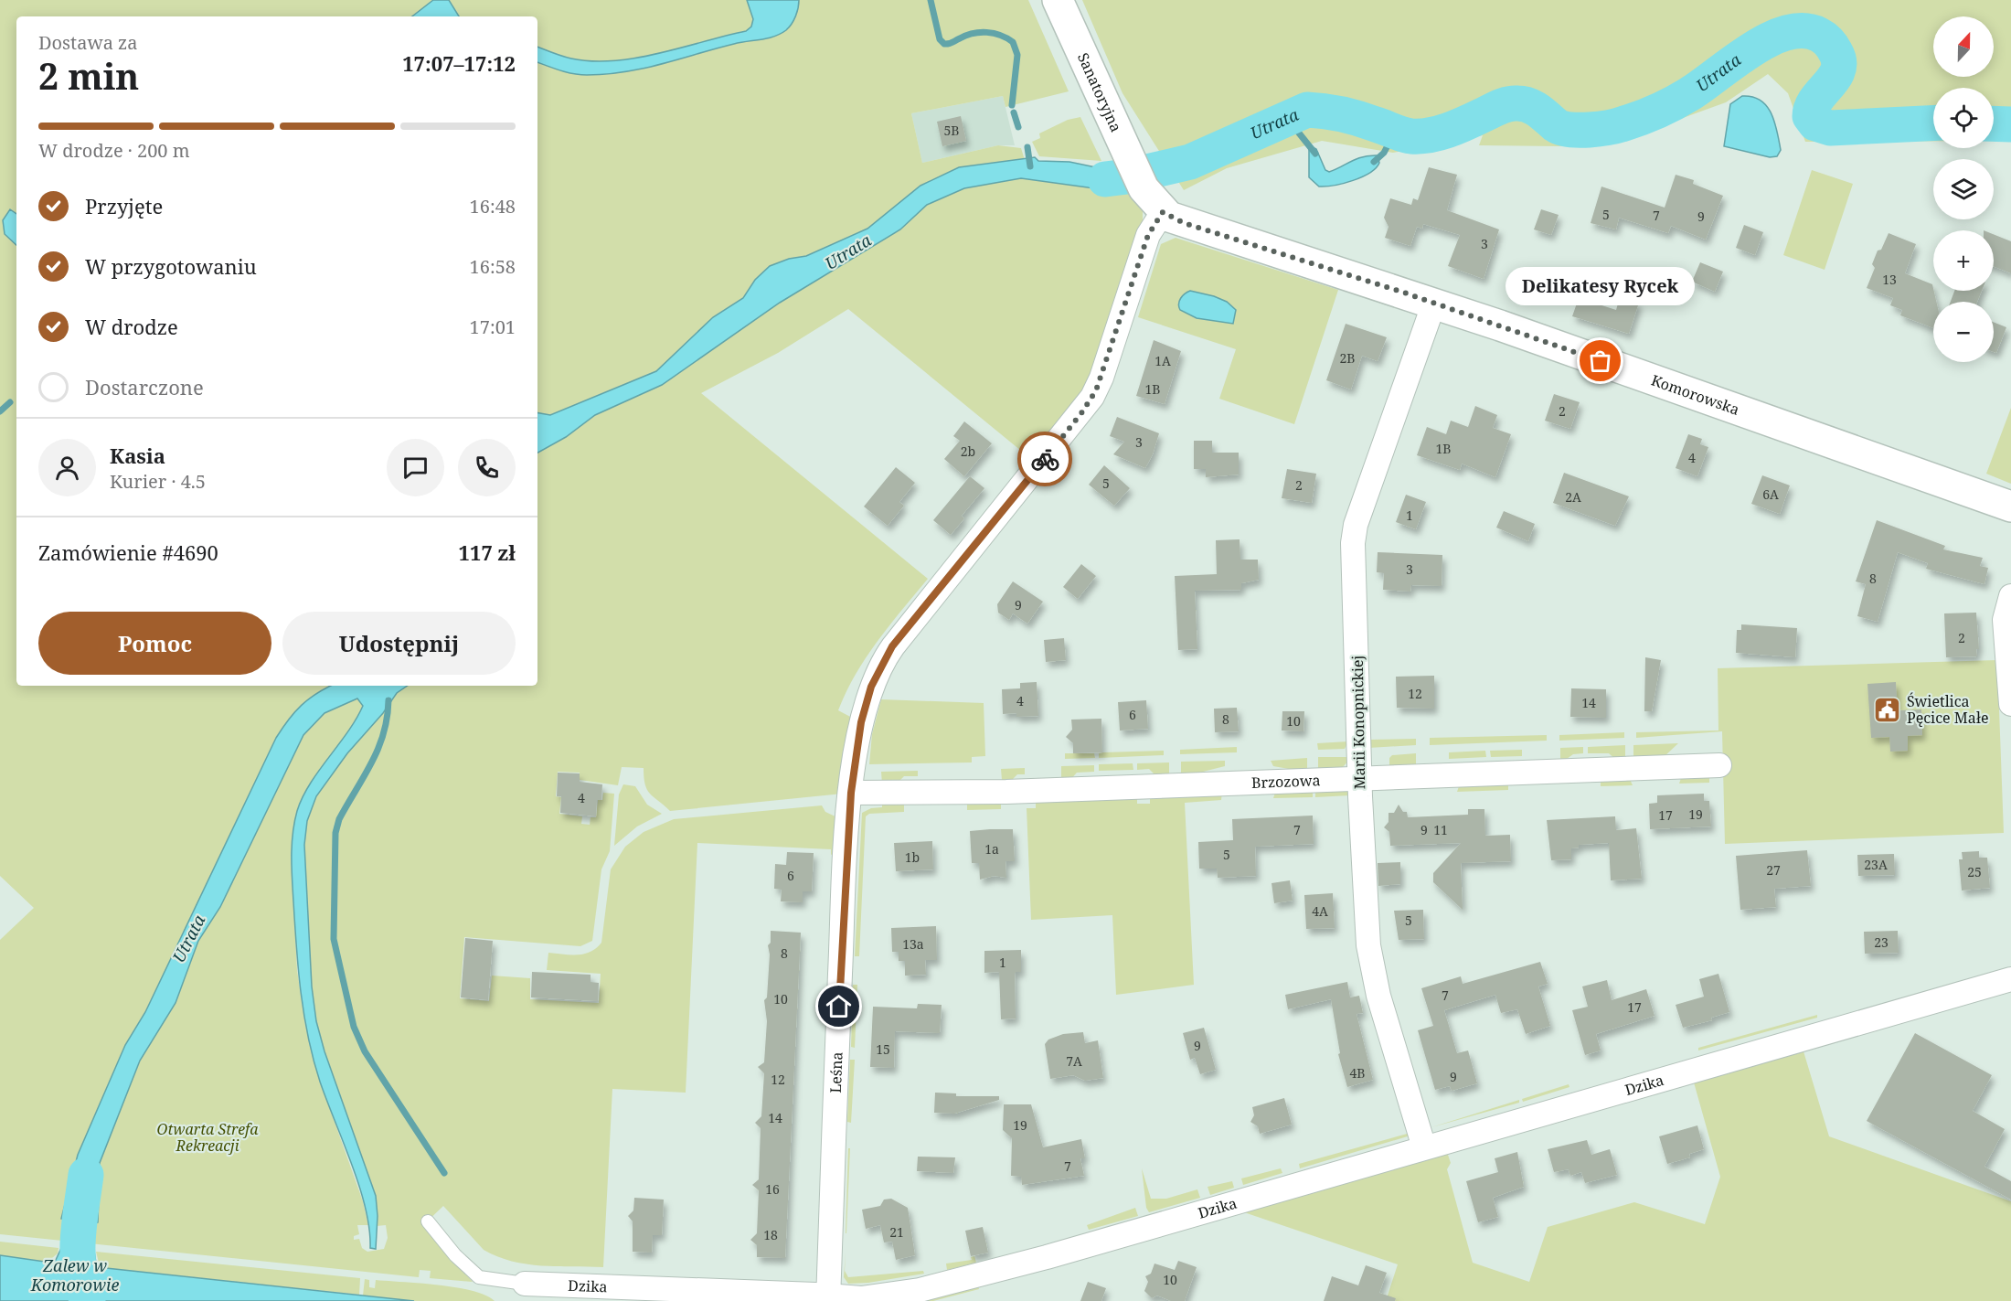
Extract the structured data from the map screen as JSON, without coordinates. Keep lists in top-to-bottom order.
{
  "streets": {
    "street": [
      "Sanatoryjna",
      "Komorowska",
      "Marii Konopnickiej",
      "Brzozowa",
      "Leśna",
      "Dzika"
    ]
  },
  "crossings": [
    ["Sanatoryjna", "Komorowska"],
    ["Komorowska", "Marii Konopnickiej"],
    ["Komorowska", "Leśna"],
    ["Marii Konopnickiej", "Brzozowa"],
    ["Marii Konopnickiej", "Dzika"],
    ["Brzozowa", "Leśna"],
    ["Leśna", "Dzika"]
  ],
  "water": ["Utrata", "Zalew w Komorowie"],
  "parks": ["Otwarta Strefa Rekreacji"],
  "places": {
    "other": ["Delikatesy Rycek"],
    "public building": ["Świetlica Pęcice Małe"]
  },
  "house_numbers": [
    "5B",
    "5",
    "7",
    "9",
    "3",
    "13",
    "2B",
    "1A",
    "1B",
    "2",
    "3",
    "1B",
    "2b",
    "4",
    "5",
    "2",
    "6A",
    "2A",
    "1",
    "3",
    "8",
    "9",
    "2",
    "12",
    "4",
    "14",
    "6",
    "8",
    "10",
    "4",
    "19",
    "17",
    "7",
    "9",
    "11",
    "1a",
    "5",
    "1b",
    "23A",
    "27",
    "25",
    "6",
    "4A",
    "5",
    "23",
    "13a",
    "8",
    "1",
    "7",
    "10",
    "17",
    "9",
    "15",
    "7A",
    "4B",
    "9",
    "12",
    "14",
    "19",
    "7",
    "16",
    "21",
    "18",
    "10"
  ],
  "north": "top",
  "page": {
    "map_buttons": ["+", "−"],
    "heading": ["2 min", "Dostawa za", "17:07–17:12"],
    "panel": [
      "Kasia",
      "Kurier · 4.5",
      "Zamówienie #4690",
      "117 zł"
    ],
    "bar": "W drodze · 200 m",
    "list": [
      ["Przyjęte", "16:48"],
      ["W przygotowaniu", "16:58"],
      ["W drodze", "17:01"],
      "Dostarczone"
    ],
    "bubble": "Delikatesy Rycek",
    "buttons": ["Pomoc", "Udostępnij"]
  }
}
